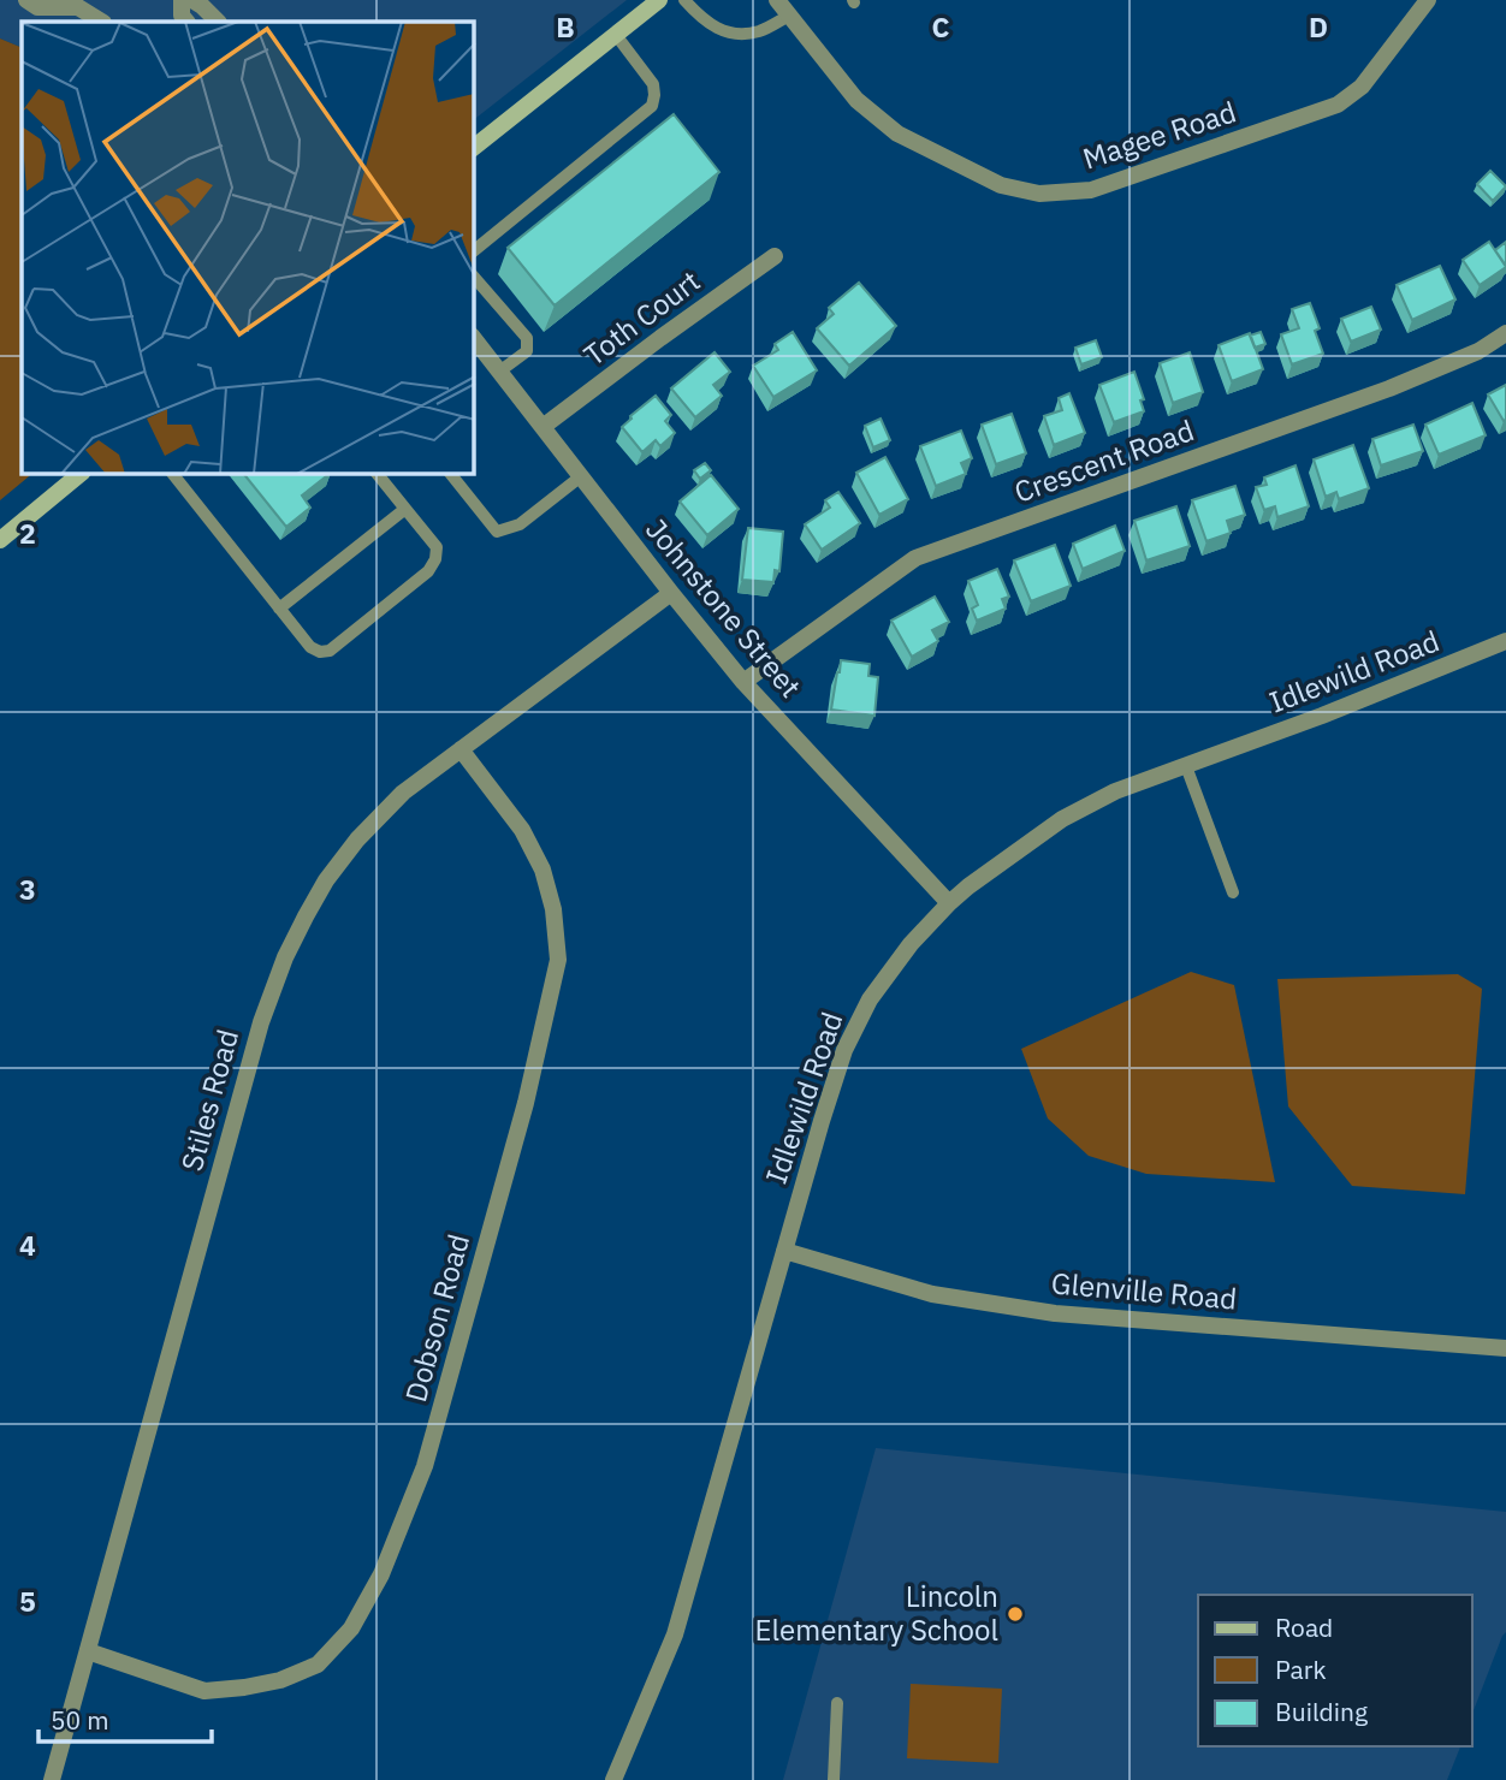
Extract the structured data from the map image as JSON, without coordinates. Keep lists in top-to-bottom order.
{
  "streets": {
    "street": [
      "Magee Road",
      "Toth Court",
      "Crescent Road",
      "Johnstone Street",
      "Idlewild Road",
      "Stiles Road",
      "Glenville Road",
      "Dobson Road"
    ]
  },
  "crossings": [
    ["Toth Court", "Johnstone Street"],
    ["Crescent Road", "Johnstone Street"],
    ["Johnstone Street", "Idlewild Road"],
    ["Johnstone Street", "Stiles Road"],
    ["Idlewild Road", "Glenville Road"],
    ["Stiles Road", "Dobson Road"]
  ],
  "places": ["Lincoln Elementary School"],
  "legend": ["Road", "Park", "Building"],
  "scale_bar": "50 m",
  "grid": {
    "columns": ["B", "C", "D"],
    "rows": [
      "2",
      "3",
      "4",
      "5"
    ]
  }
}
